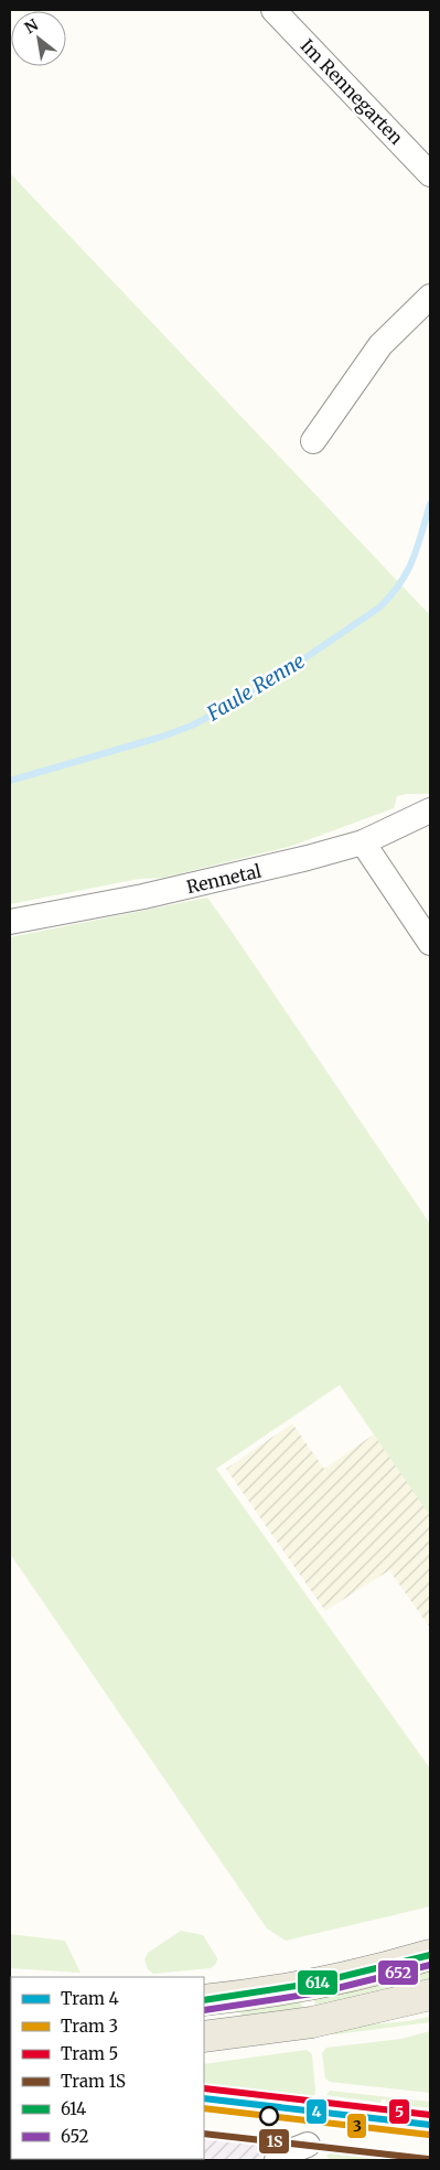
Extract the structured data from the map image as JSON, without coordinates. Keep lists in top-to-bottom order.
{
  "streets": {
    "street": ["Im Rennegarten", "Rennetal"]
  },
  "water": ["Faule Renne"],
  "lines": [
    "transit line 614",
    "transit line 652",
    "tram line 5",
    "tram line 4",
    "tram line 3",
    "tram line 1S"
  ],
  "legend": [
    "Tram 4",
    "Tram 3",
    "Tram 5",
    "Tram 1S",
    "614",
    "652"
  ],
  "north": "top left"
}
